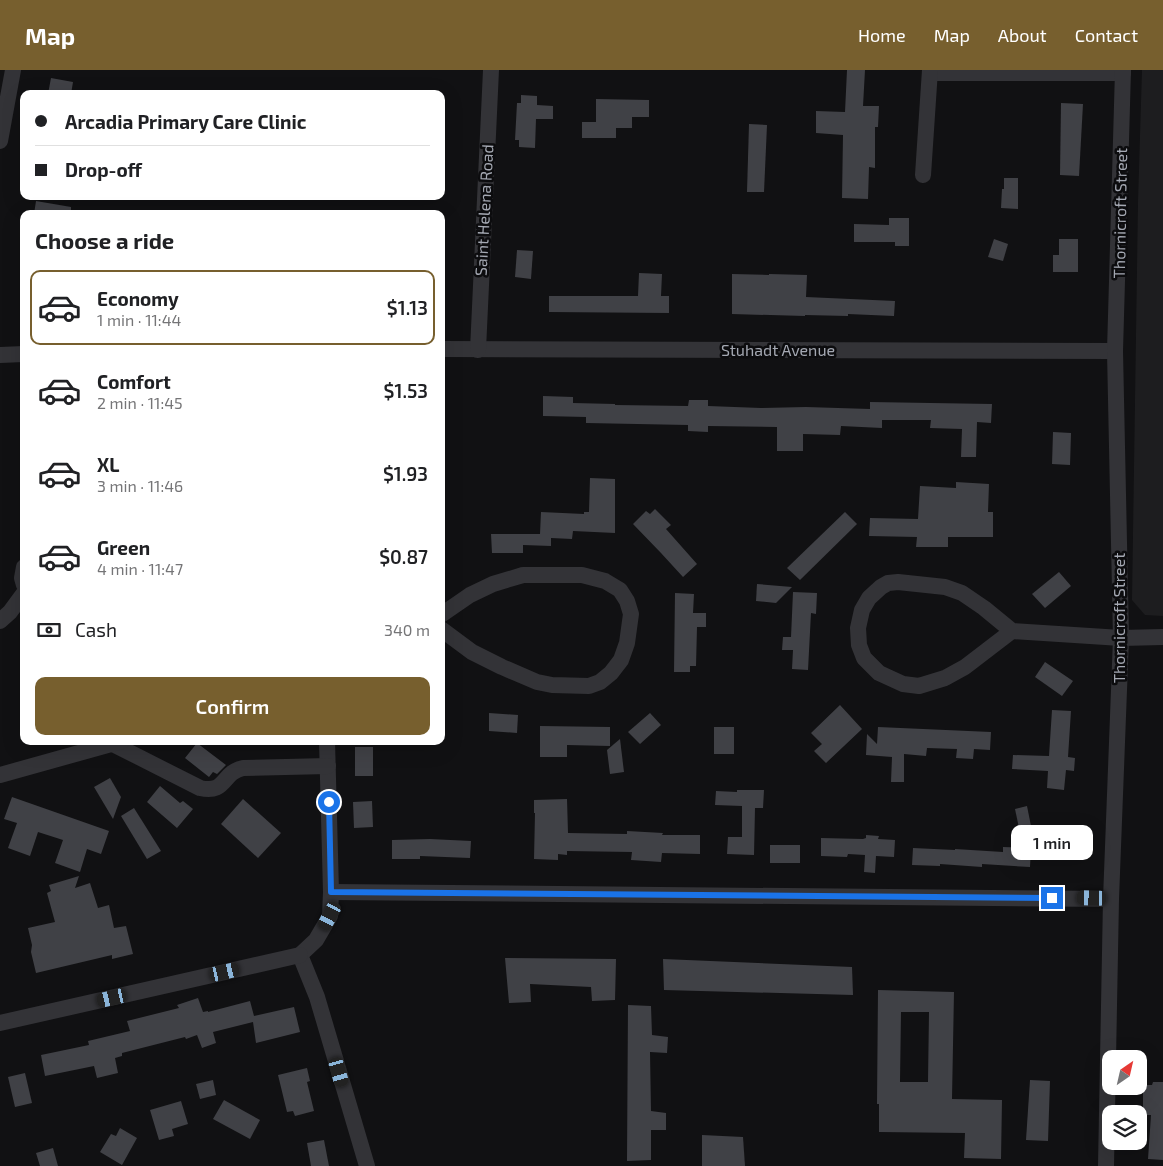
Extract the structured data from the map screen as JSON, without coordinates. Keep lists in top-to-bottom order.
{
  "streets": {
    "street": ["Saint Helena Road", "Thornicroft Street", "Stuhadt Avenue"]
  },
  "crossings": [
    ["Saint Helena Road", "Stuhadt Avenue"],
    ["Thornicroft Street", "Stuhadt Avenue"]
  ],
  "north": "top right",
  "page": {
    "header": "Map",
    "nav": [
      "Home",
      "Map",
      "About",
      "Contact"
    ],
    "banner": ["Arcadia Primary Care Clinic", "Drop-off"],
    "heading": "Choose a ride",
    "list": [
      {
        "name": "Economy",
        "note": "1 min · 11:44",
        "value": "$1.13"
      },
      {
        "name": "Comfort",
        "note": "2 min · 11:45",
        "value": "$1.53"
      },
      {
        "name": "XL",
        "note": "3 min · 11:46",
        "value": "$1.93"
      },
      {
        "name": "Green",
        "note": "4 min · 11:47",
        "value": "$0.87"
      }
    ],
    "pay": ["Cash", "340 m"],
    "buttons": "Confirm",
    "bubble": "1 min"
  }
}
